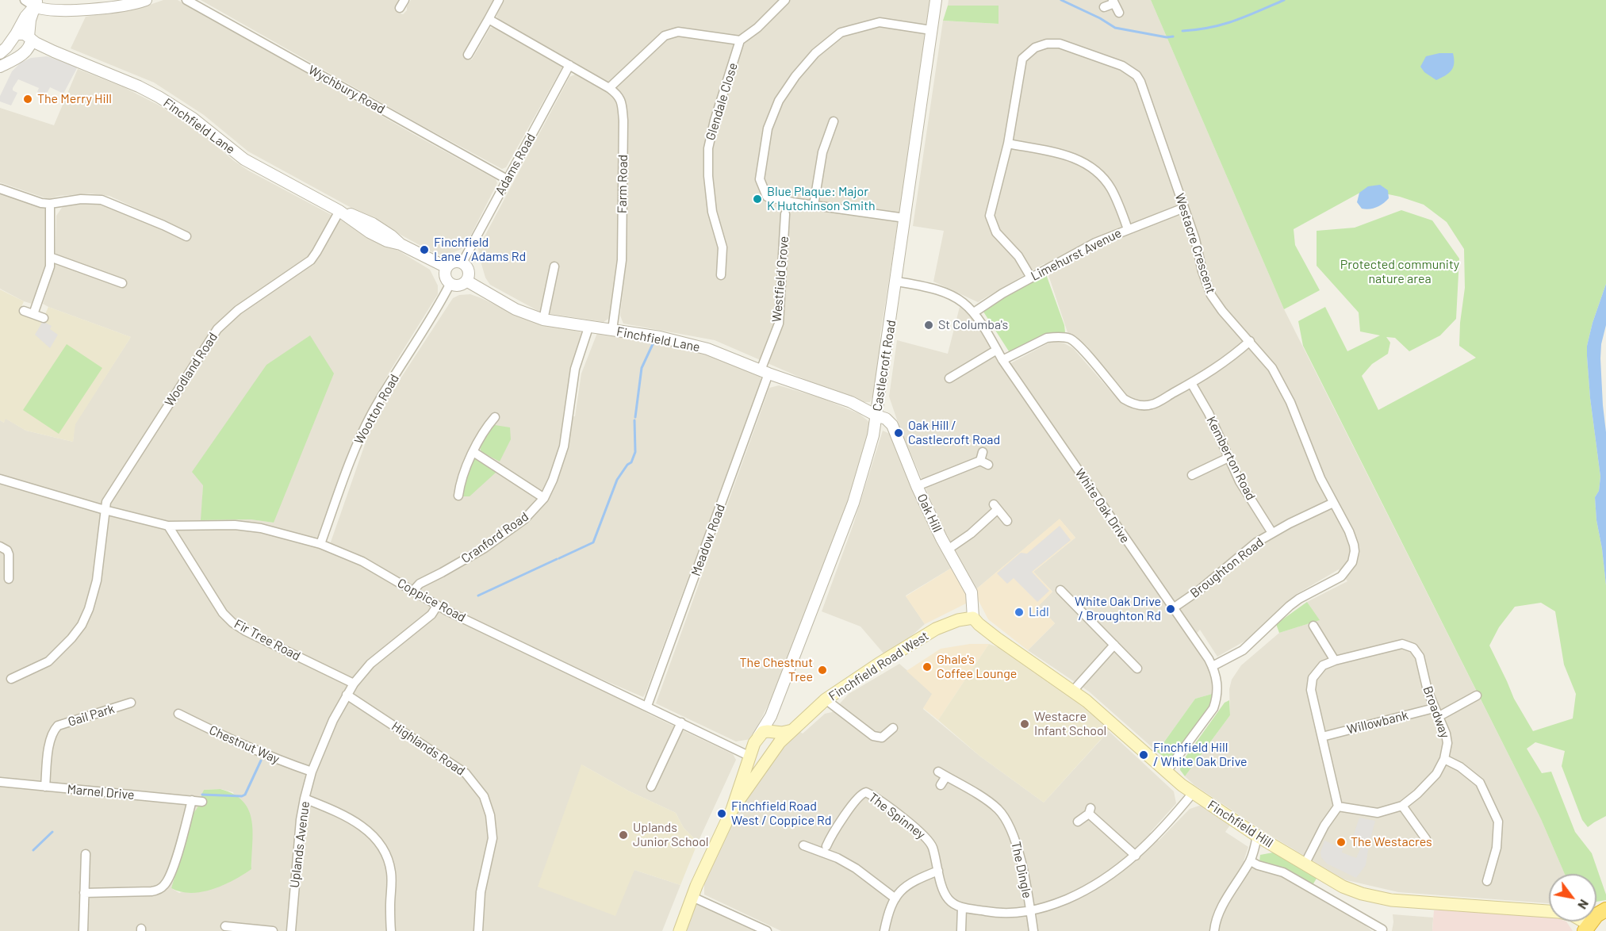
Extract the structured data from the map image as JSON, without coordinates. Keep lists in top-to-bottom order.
{
  "streets": {
    "main road": ["Finchfield Road West", "Finchfield Hill"],
    "street": [
      "Wychbury Road",
      "Glendale Close",
      "Finchfield Lane",
      "Adams Road",
      "Farm Road",
      "Westacre Crescent",
      "Limehurst Avenue",
      "Westfield Grove",
      "Castlecroft Road",
      "Woodland Road",
      "Wootton Road",
      "Kemberton Road",
      "White Oak Drive",
      "Oak Hill",
      "Cranford Road",
      "Meadow Road",
      "Broughton Road",
      "Coppice Road",
      "Fir Tree Road",
      "Broadway",
      "Gail Park",
      "Willowbank",
      "Chestnut Way",
      "Highlands Road",
      "Marnel Drive",
      "The Spinney",
      "Uplands Avenue",
      "The Dingle"
    ]
  },
  "crossings": [
    ["Wychbury Road", "Adams Road"],
    ["Finchfield Lane", "Adams Road"],
    ["Finchfield Lane", "Farm Road"],
    ["Finchfield Lane", "Westfield Grove"],
    ["Finchfield Lane", "Castlecroft Road"],
    ["Finchfield Lane", "Woodland Road"],
    ["Finchfield Lane", "Wootton Road"],
    ["Finchfield Lane", "Oak Hill"],
    ["Finchfield Lane", "Cranford Road"],
    ["Finchfield Lane", "Meadow Road"],
    ["Adams Road", "Farm Road"],
    ["Adams Road", "Wootton Road"],
    ["Westacre Crescent", "Limehurst Avenue"],
    ["Westacre Crescent", "White Oak Drive"],
    ["Westacre Crescent", "Broughton Road"],
    ["Limehurst Avenue", "White Oak Drive"],
    ["Westfield Grove", "Meadow Road"],
    ["Castlecroft Road", "White Oak Drive"],
    ["Castlecroft Road", "Oak Hill"],
    ["Woodland Road", "Coppice Road"],
    ["Wootton Road", "Coppice Road"],
    ["Kemberton Road", "Broughton Road"],
    ["White Oak Drive", "Broughton Road"],
    ["White Oak Drive", "Finchfield Hill"],
    ["Oak Hill", "Finchfield Road West"],
    ["Oak Hill", "Finchfield Hill"],
    ["Cranford Road", "Coppice Road"],
    ["Meadow Road", "Coppice Road"],
    ["Coppice Road", "Fir Tree Road"],
    ["Coppice Road", "Uplands Avenue"],
    ["Fir Tree Road", "Uplands Avenue"],
    ["Finchfield Road West", "Finchfield Hill"],
    ["Broadway", "Willowbank"],
    ["Gail Park", "Marnel Drive"],
    ["Chestnut Way", "Uplands Avenue"],
    ["Highlands Road", "Uplands Avenue"]
  ],
  "parks": ["Protected community nature area"],
  "places": [
    "The Merry Hill",
    "Blue Plaque: Major K Hutchinson Smith",
    "Finchfield Lane / Adams Rd",
    "St Columba's",
    "Oak Hill / Castlecroft Road",
    "White Oak Drive / Broughton Rd",
    "Lidl",
    "Ghale's Coffee Lounge",
    "The Chestnut Tree",
    "Westacre Infant School",
    "Finchfield Hill / White Oak Drive",
    "Finchfield Road West / Coppice Rd",
    "Uplands Junior School",
    "The Westacres"
  ],
  "north": "bottom right"
}
